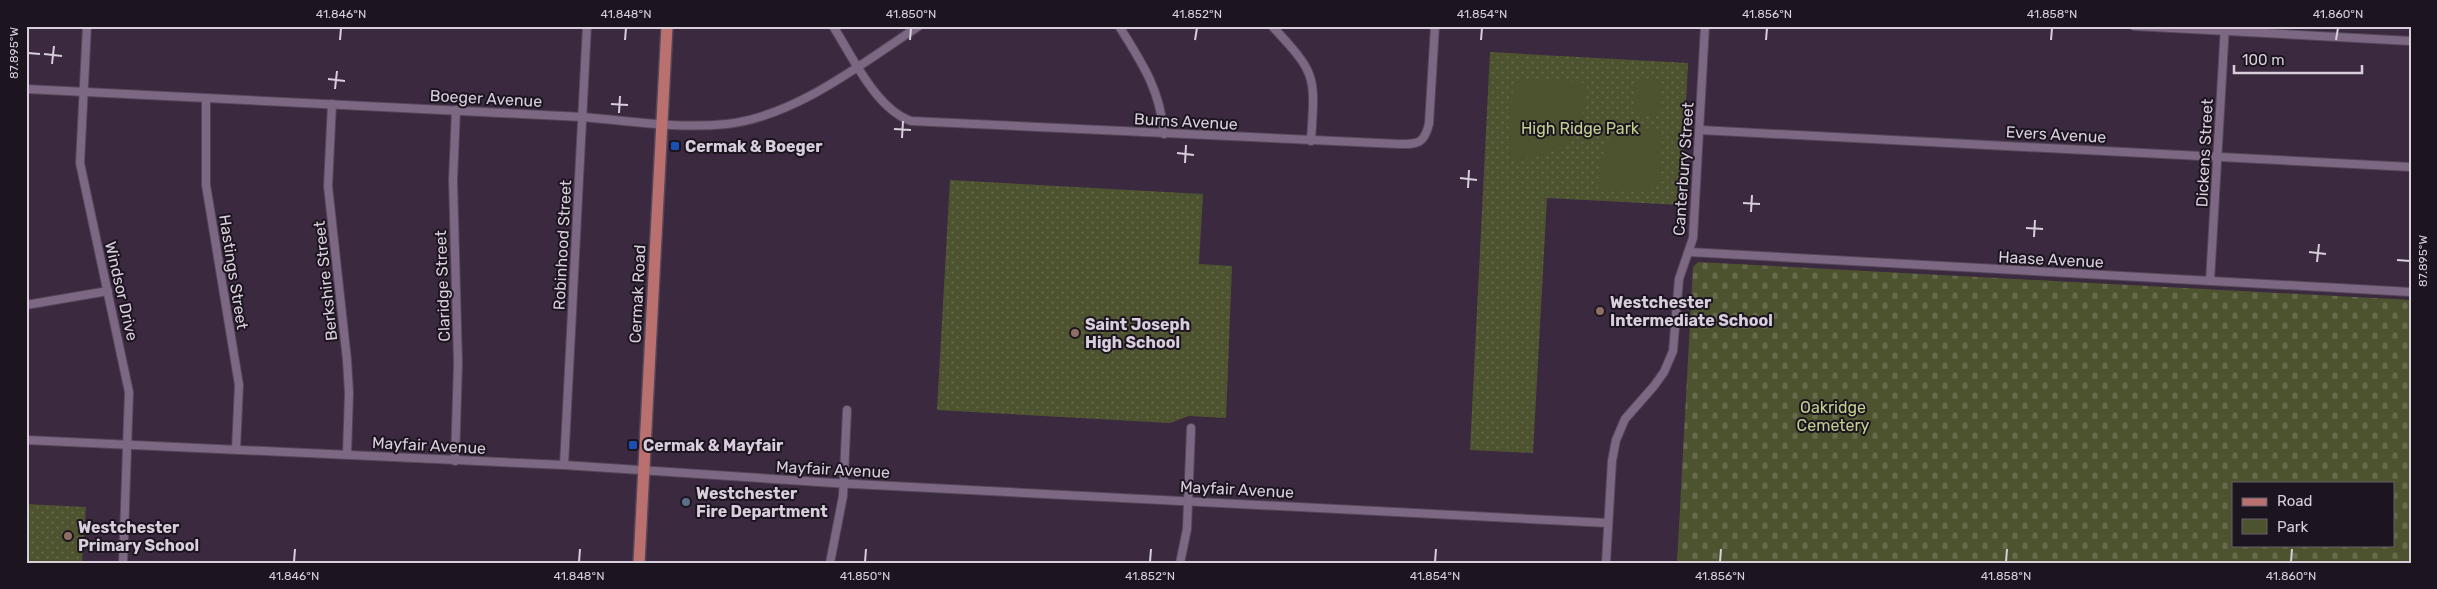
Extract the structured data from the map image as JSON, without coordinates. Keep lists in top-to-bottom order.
{
  "streets": {
    "main road": ["Cermak Road"],
    "street": [
      "Boeger Avenue",
      "Burns Avenue",
      "Evers Avenue",
      "Dickens Street",
      "Canterbury Street",
      "Robinhood Street",
      "Haase Avenue",
      "Hastings Street",
      "Berkshire Street",
      "Claridge Street",
      "Windsor Drive",
      "Mayfair Avenue"
    ]
  },
  "crossings": [
    ["Boeger Avenue", "Burns Avenue"],
    ["Boeger Avenue", "Robinhood Street"],
    ["Boeger Avenue", "Hastings Street"],
    ["Boeger Avenue", "Berkshire Street"],
    ["Boeger Avenue", "Claridge Street"],
    ["Boeger Avenue", "Windsor Drive"],
    ["Boeger Avenue", "Cermak Road"],
    ["Evers Avenue", "Dickens Street"],
    ["Evers Avenue", "Canterbury Street"],
    ["Dickens Street", "Haase Avenue"],
    ["Canterbury Street", "Haase Avenue"],
    ["Canterbury Street", "Mayfair Avenue"],
    ["Robinhood Street", "Mayfair Avenue"],
    ["Hastings Street", "Mayfair Avenue"],
    ["Berkshire Street", "Mayfair Avenue"],
    ["Claridge Street", "Mayfair Avenue"],
    ["Windsor Drive", "Mayfair Avenue"],
    ["Cermak Road", "Mayfair Avenue"]
  ],
  "parks": ["High Ridge Park", "Oakridge Cemetery"],
  "places": {
    "transit": ["Cermak & Boeger", "Cermak & Mayfair"],
    "other": [
      "Westchester Intermediate School",
      "Saint Joseph High School",
      "Westchester Fire Department",
      "Westchester Primary School"
    ]
  },
  "legend": ["Road", "Park"],
  "scale_bar": "100 m",
  "coordinates": [
    "41.846°N",
    "41.848°N",
    "41.850°N",
    "41.852°N",
    "41.854°N",
    "41.856°N",
    "41.858°N",
    "41.860°N",
    "87.895°W"
  ]
}
